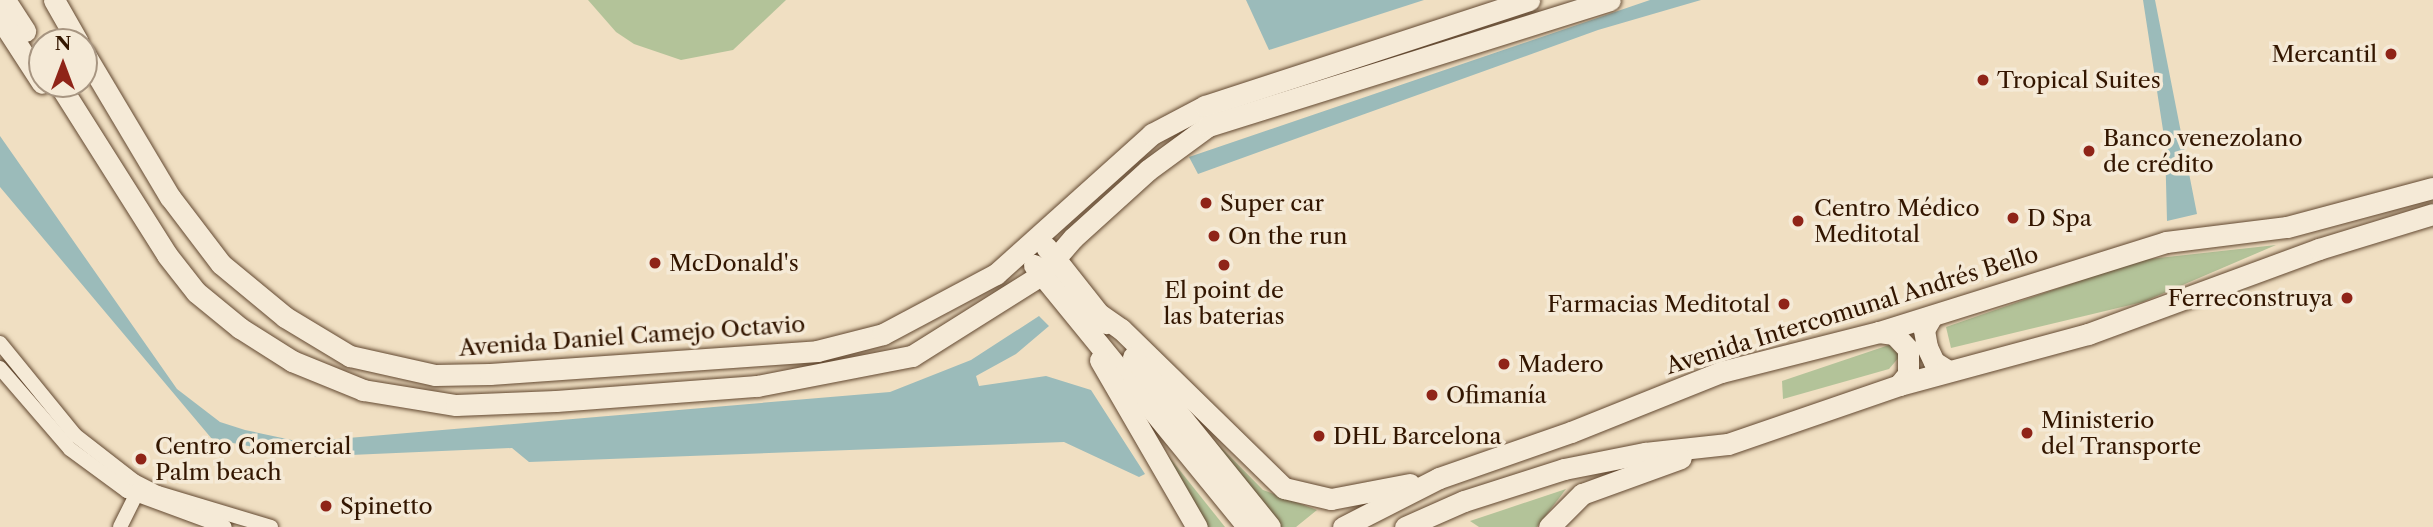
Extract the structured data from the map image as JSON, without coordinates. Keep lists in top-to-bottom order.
{
  "streets": {
    "main road": ["Avenida Intercomunal Andrés Bello", "Avenida Daniel Camejo Octavio"]
  },
  "places": [
    "Mercantil",
    "Tropical Suites",
    "Banco venezolano de crédito",
    "Super car",
    "D Spa",
    "Centro Médico Meditotal",
    "On the run",
    "McDonald's",
    "El point de las baterias",
    "Ferreconstruya",
    "Farmacias Meditotal",
    "Madero",
    "Ofimanía",
    "Ministerio del Transporte",
    "DHL Barcelona",
    "Centro Comercial Palm beach",
    "Spinetto"
  ],
  "north": "top"
}
